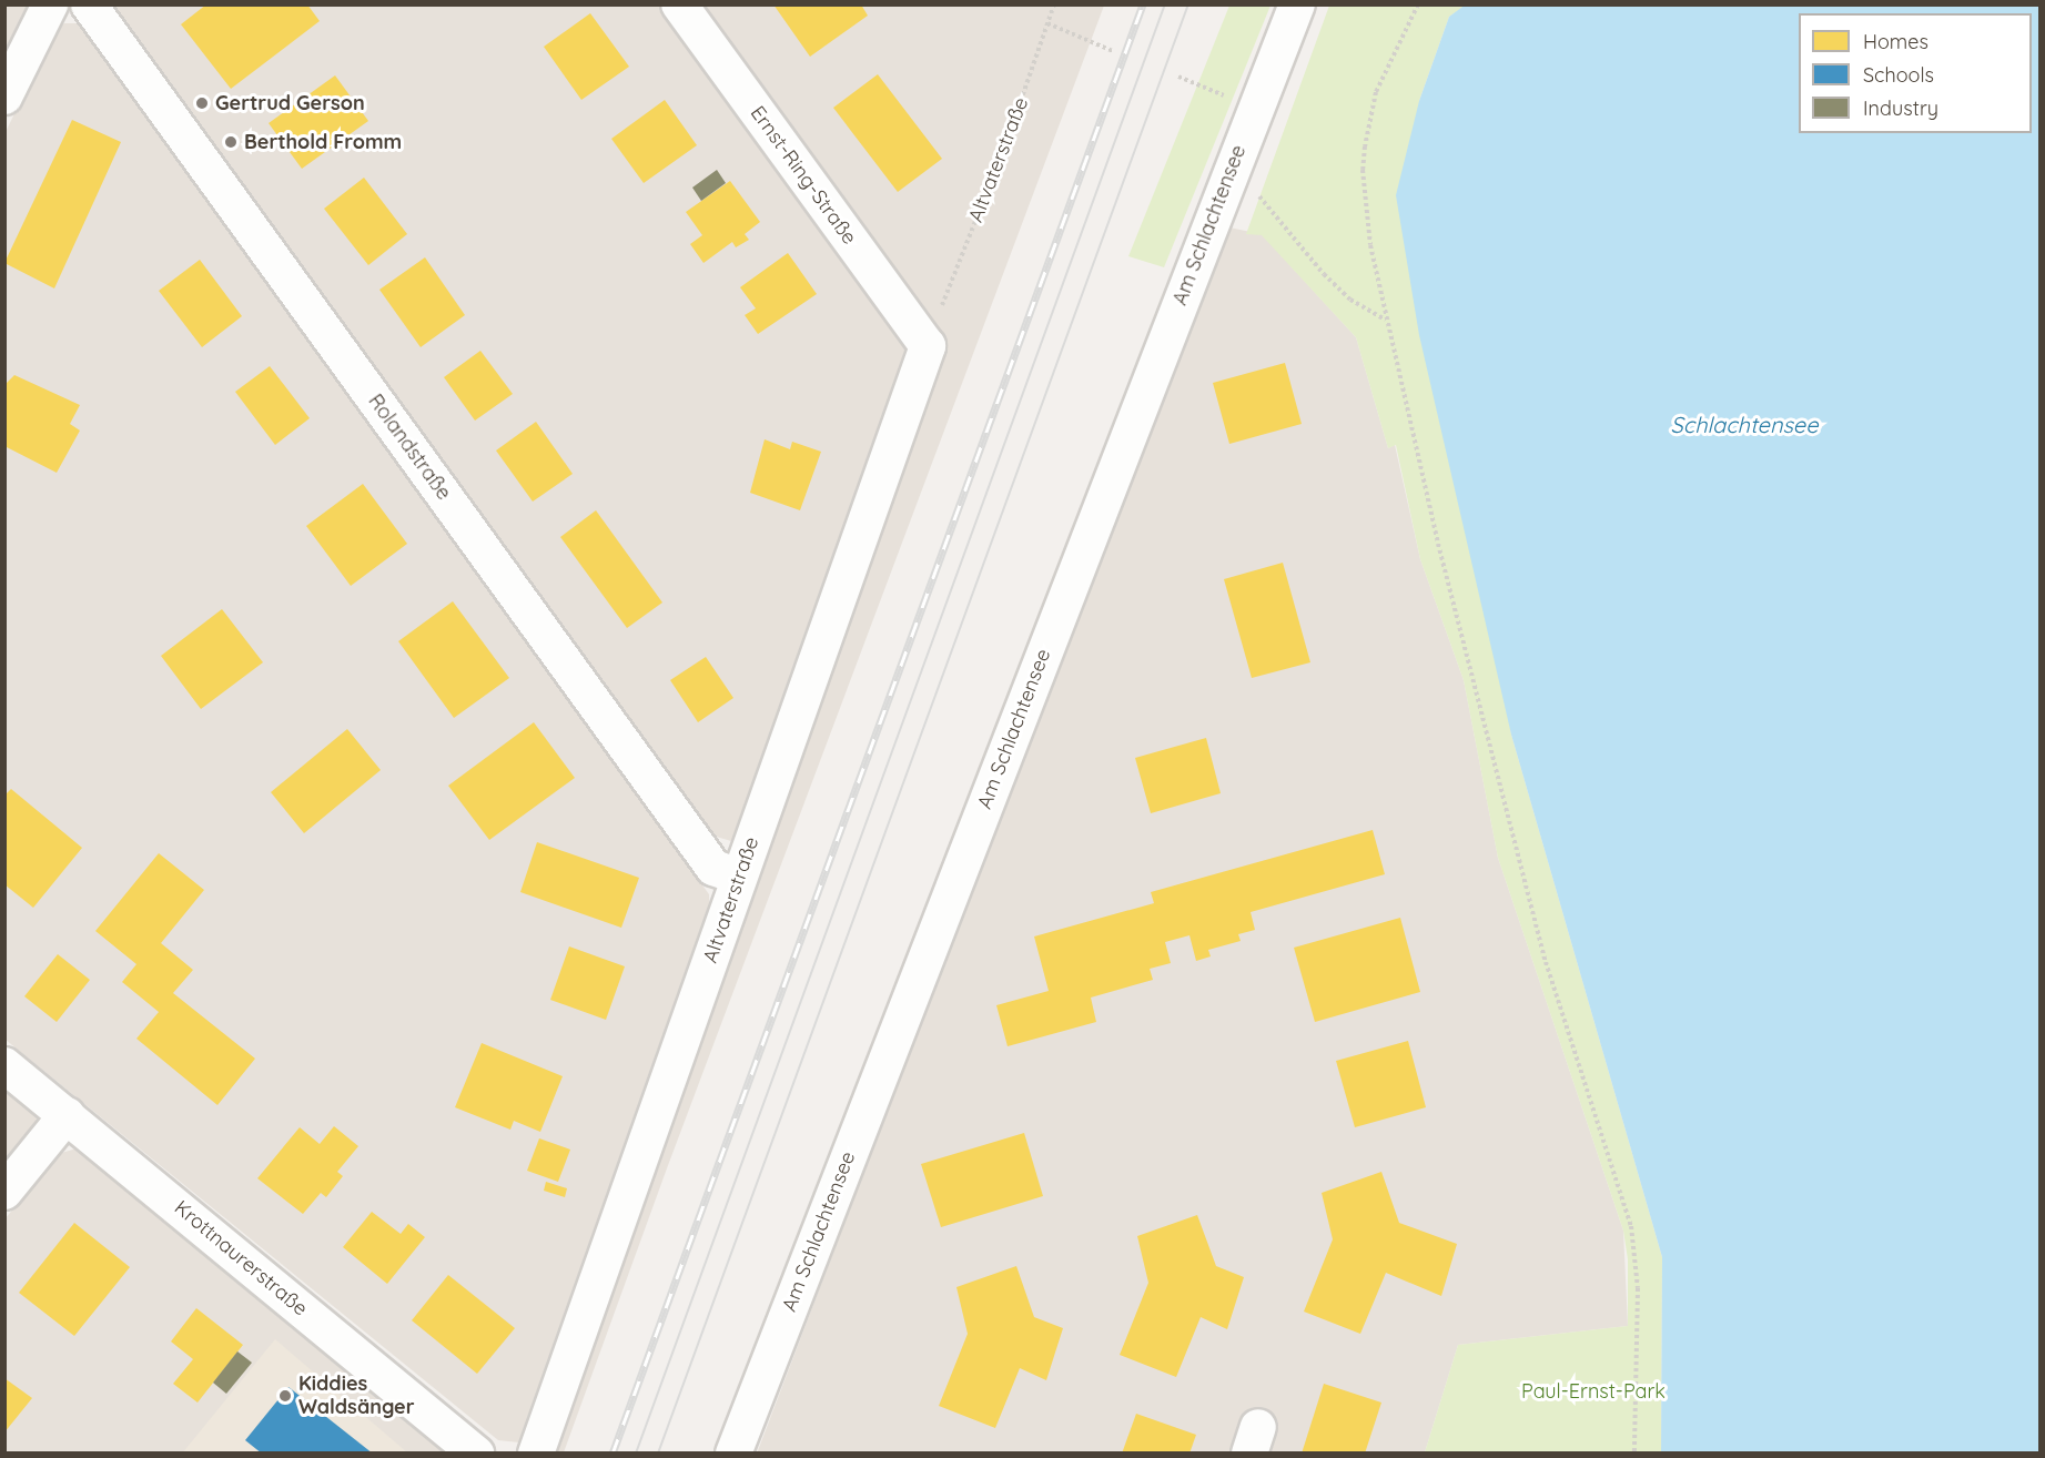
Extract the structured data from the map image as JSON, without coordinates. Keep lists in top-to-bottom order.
{
  "streets": {
    "street": [
      "Altvaterstraße",
      "Ernst-Ring-Straße",
      "Am Schlachtensee",
      "Rolandstraße",
      "Krottnaurerstraße"
    ]
  },
  "crossings": [
    ["Altvaterstraße", "Ernst-Ring-Straße"],
    ["Altvaterstraße", "Rolandstraße"]
  ],
  "water": ["Schlachtensee"],
  "parks": ["Paul-Ernst-Park"],
  "places": ["Gertrud Gerson", "Berthold Fromm", "Kiddies Waldsänger"],
  "legend": ["Homes", "Schools", "Industry"]
}
